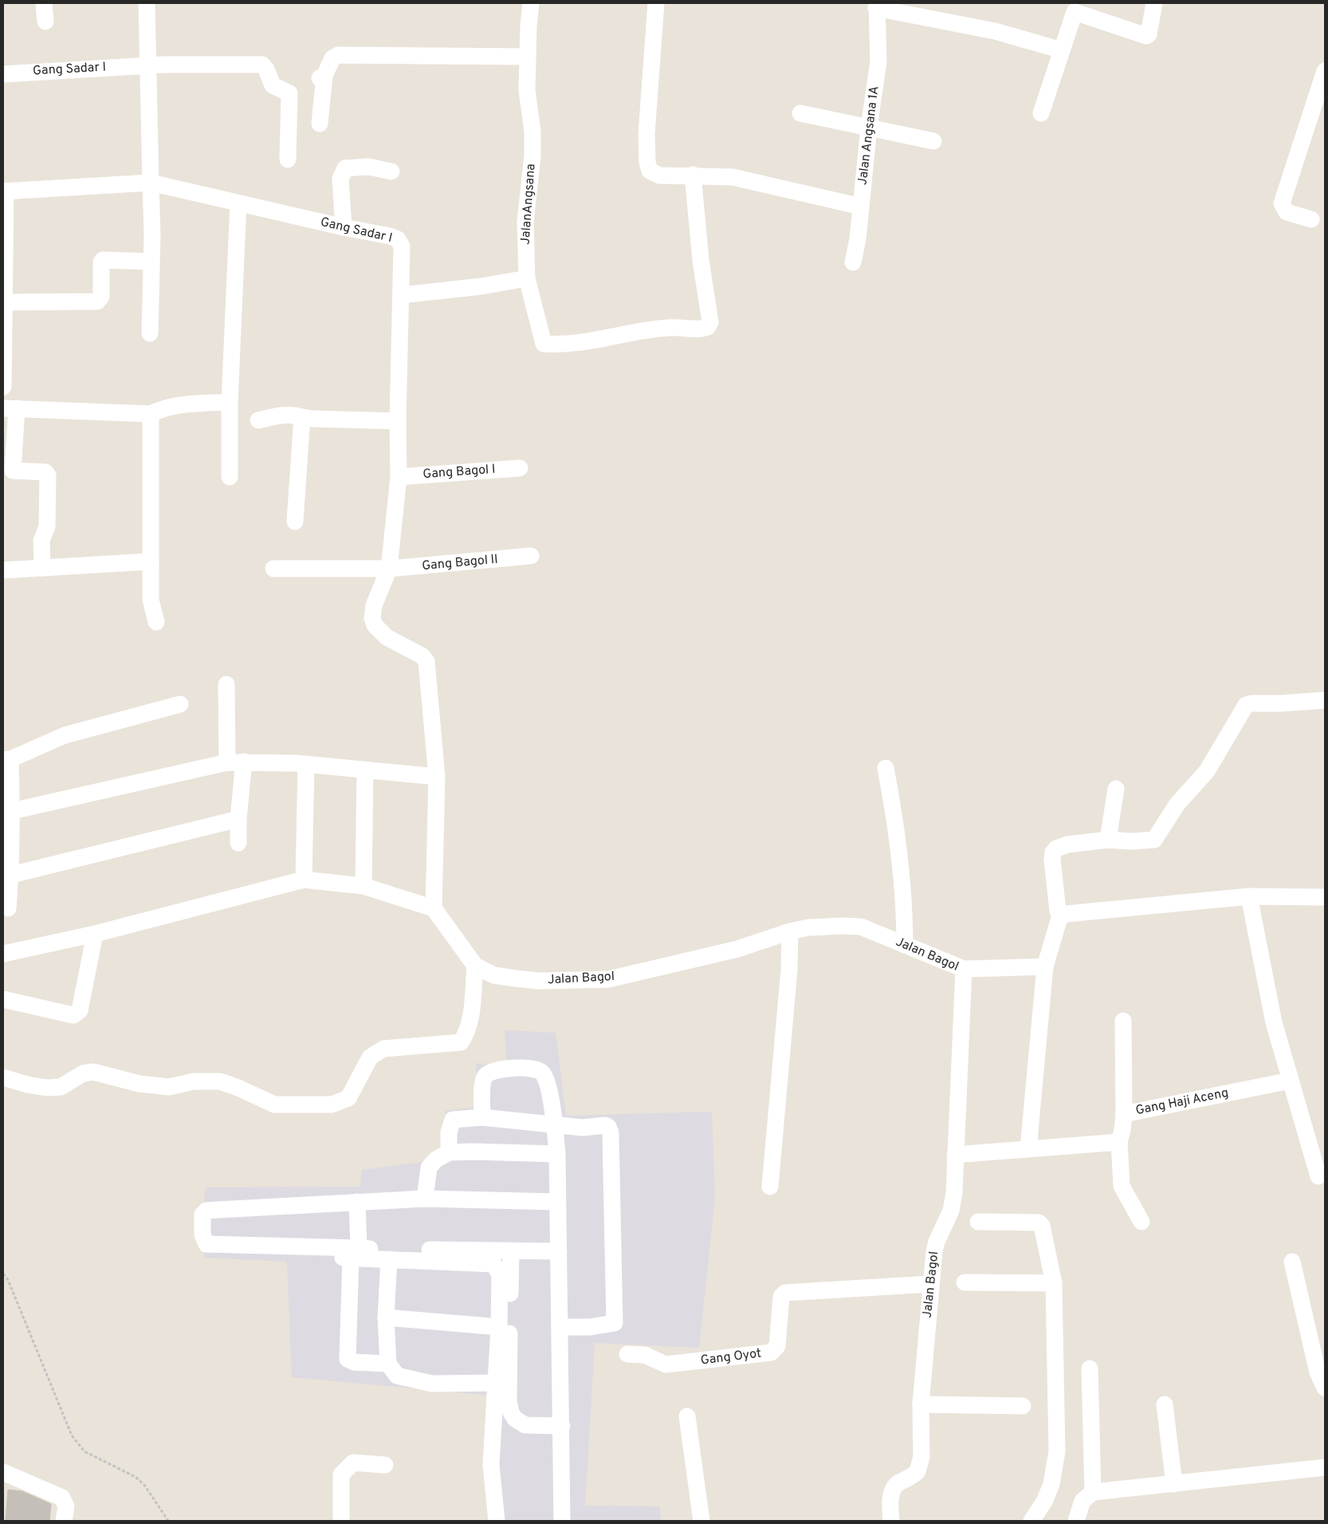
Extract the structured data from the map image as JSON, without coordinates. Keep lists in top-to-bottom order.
{
  "streets": {
    "street": [
      "Gang Sadar I",
      "Jalan Angsana 1A",
      "JalanAngsana",
      "Gang Bagol I",
      "Gang Bagol II",
      "Jalan Bagol",
      "Gang Haji Aceng",
      "Gang Oyot"
    ]
  },
  "crossings": [
    ["Gang Sadar I", "Gang Bagol I"],
    ["Gang Sadar I", "Gang Bagol II"],
    ["Jalan Bagol", "Gang Oyot"]
  ]
}
